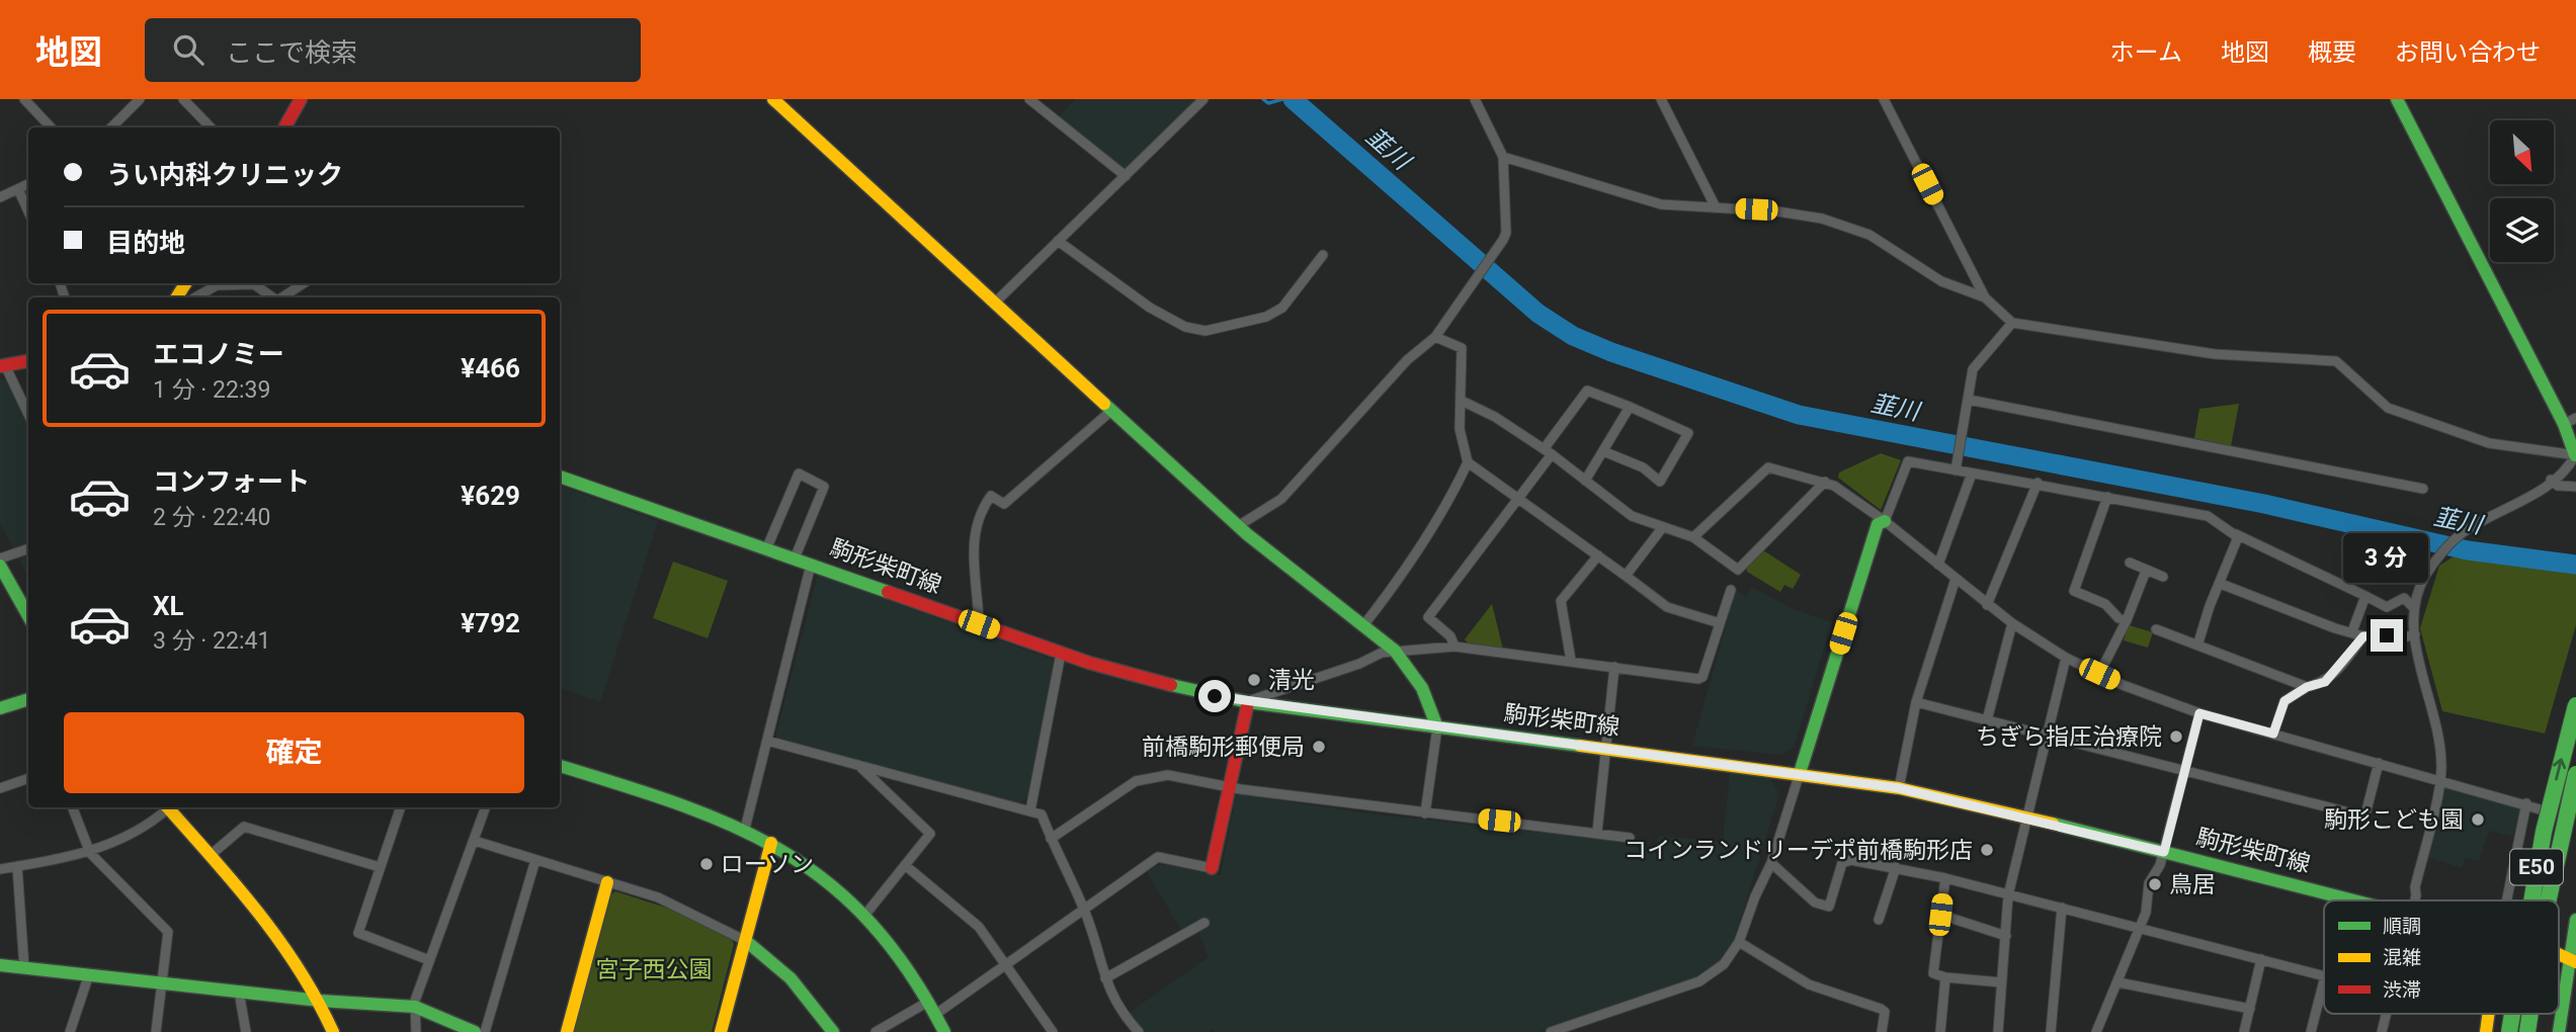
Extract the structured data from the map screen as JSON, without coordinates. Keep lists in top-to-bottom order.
{
  "streets": {
    "main road": ["駒形柴町線", "E50"]
  },
  "water": ["韮川"],
  "parks": ["宮子西公園"],
  "places": [
    "清光",
    "ちぎら指圧治療院",
    "前橋駒形郵便局",
    "駒形こども園",
    "コインランドリーデポ前橋駒形店",
    "ローソン",
    "鳥居"
  ],
  "legend": ["順調", "混雑", "渋滞"],
  "north": "bottom right",
  "page": {
    "header": "地図",
    "search": "ここで検索",
    "nav": [
      "ホーム",
      "地図",
      "概要",
      "お問い合わせ"
    ],
    "banner": ["うい内科クリニック", "目的地"],
    "list": [
      {
        "name": "エコノミー",
        "note": "1 分 · 22:39",
        "value": "¥466"
      },
      {
        "name": "コンフォート",
        "note": "2 分 · 22:40",
        "value": "¥629"
      },
      {
        "name": "XL",
        "note": "3 分 · 22:41",
        "value": "¥792"
      }
    ],
    "bubble": "3 分",
    "buttons": "確定"
  }
}
